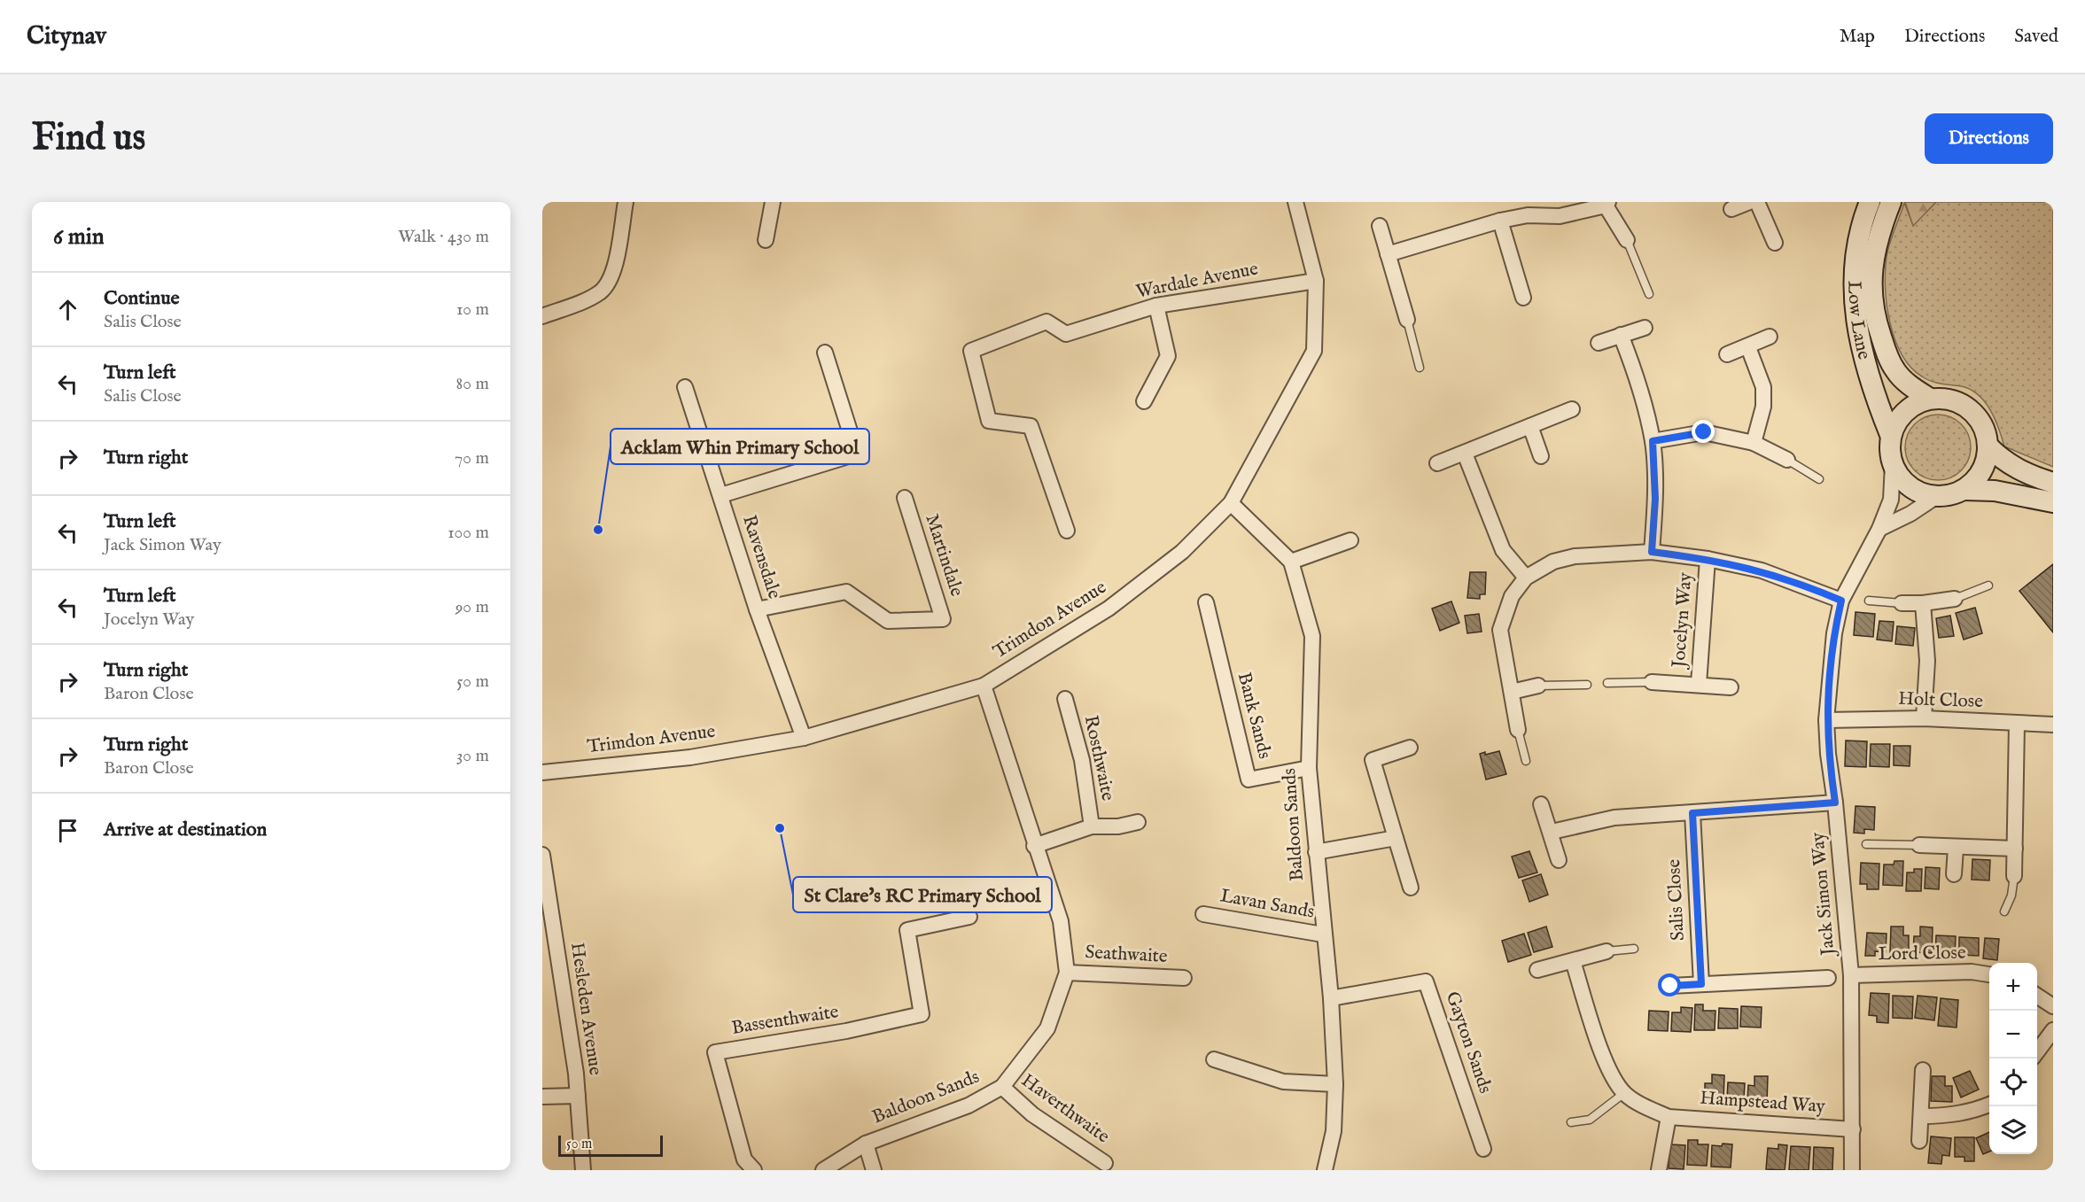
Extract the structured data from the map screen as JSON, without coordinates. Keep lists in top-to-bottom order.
{
  "streets": {
    "main road": ["Low Lane"],
    "street": [
      "Wardale Avenue",
      "Martindale",
      "Ravensdale",
      "Trimdon Avenue",
      "Jocelyn Way",
      "Holt Close",
      "Bank Sands",
      "Rosthwaite",
      "Baldoon Sands",
      "Jack Simon Way",
      "Salis Close",
      "Lavan Sands",
      "Lord Close",
      "Seathwaite",
      "Hesleden Avenue",
      "Bassenthwaite",
      "Gayton Sands",
      "Hampstead Way",
      "Haverthwaite"
    ]
  },
  "crossings": [
    ["Wardale Avenue", "Trimdon Avenue"],
    ["Low Lane", "Jack Simon Way"],
    ["Martindale", "Ravensdale"],
    ["Ravensdale", "Trimdon Avenue"],
    ["Trimdon Avenue", "Baldoon Sands"],
    ["Jocelyn Way", "Jack Simon Way"],
    ["Holt Close", "Jack Simon Way"],
    ["Bank Sands", "Baldoon Sands"],
    ["Rosthwaite", "Baldoon Sands"],
    ["Baldoon Sands", "Lavan Sands"],
    ["Baldoon Sands", "Seathwaite"],
    ["Baldoon Sands", "Gayton Sands"],
    ["Baldoon Sands", "Haverthwaite"],
    ["Jack Simon Way", "Lord Close"],
    ["Jack Simon Way", "Hampstead Way"]
  ],
  "places": ["Acklam Whin Primary School", "St Clare's RC Primary School"],
  "scale_bar": "50 m",
  "page": {
    "header": "Citynav",
    "nav": ["Map", "Directions", "Saved"],
    "buttons": "Directions",
    "title": "Find us",
    "heading": ["6 min", "Walk · 430 m"],
    "list": [
      ["Continue", "Salis Close", "10 m"],
      ["Turn left", "Salis Close", "80 m"],
      ["Turn right", "70 m"],
      ["Turn left", "Jack Simon Way", "100 m"],
      ["Turn left", "Jocelyn Way", "90 m"],
      ["Turn right", "Baron Close", "50 m"],
      ["Turn right", "Baron Close", "30 m"],
      "Arrive at destination"
    ],
    "map_buttons": ["+", "−"],
    "scale": "50 m"
  }
}
